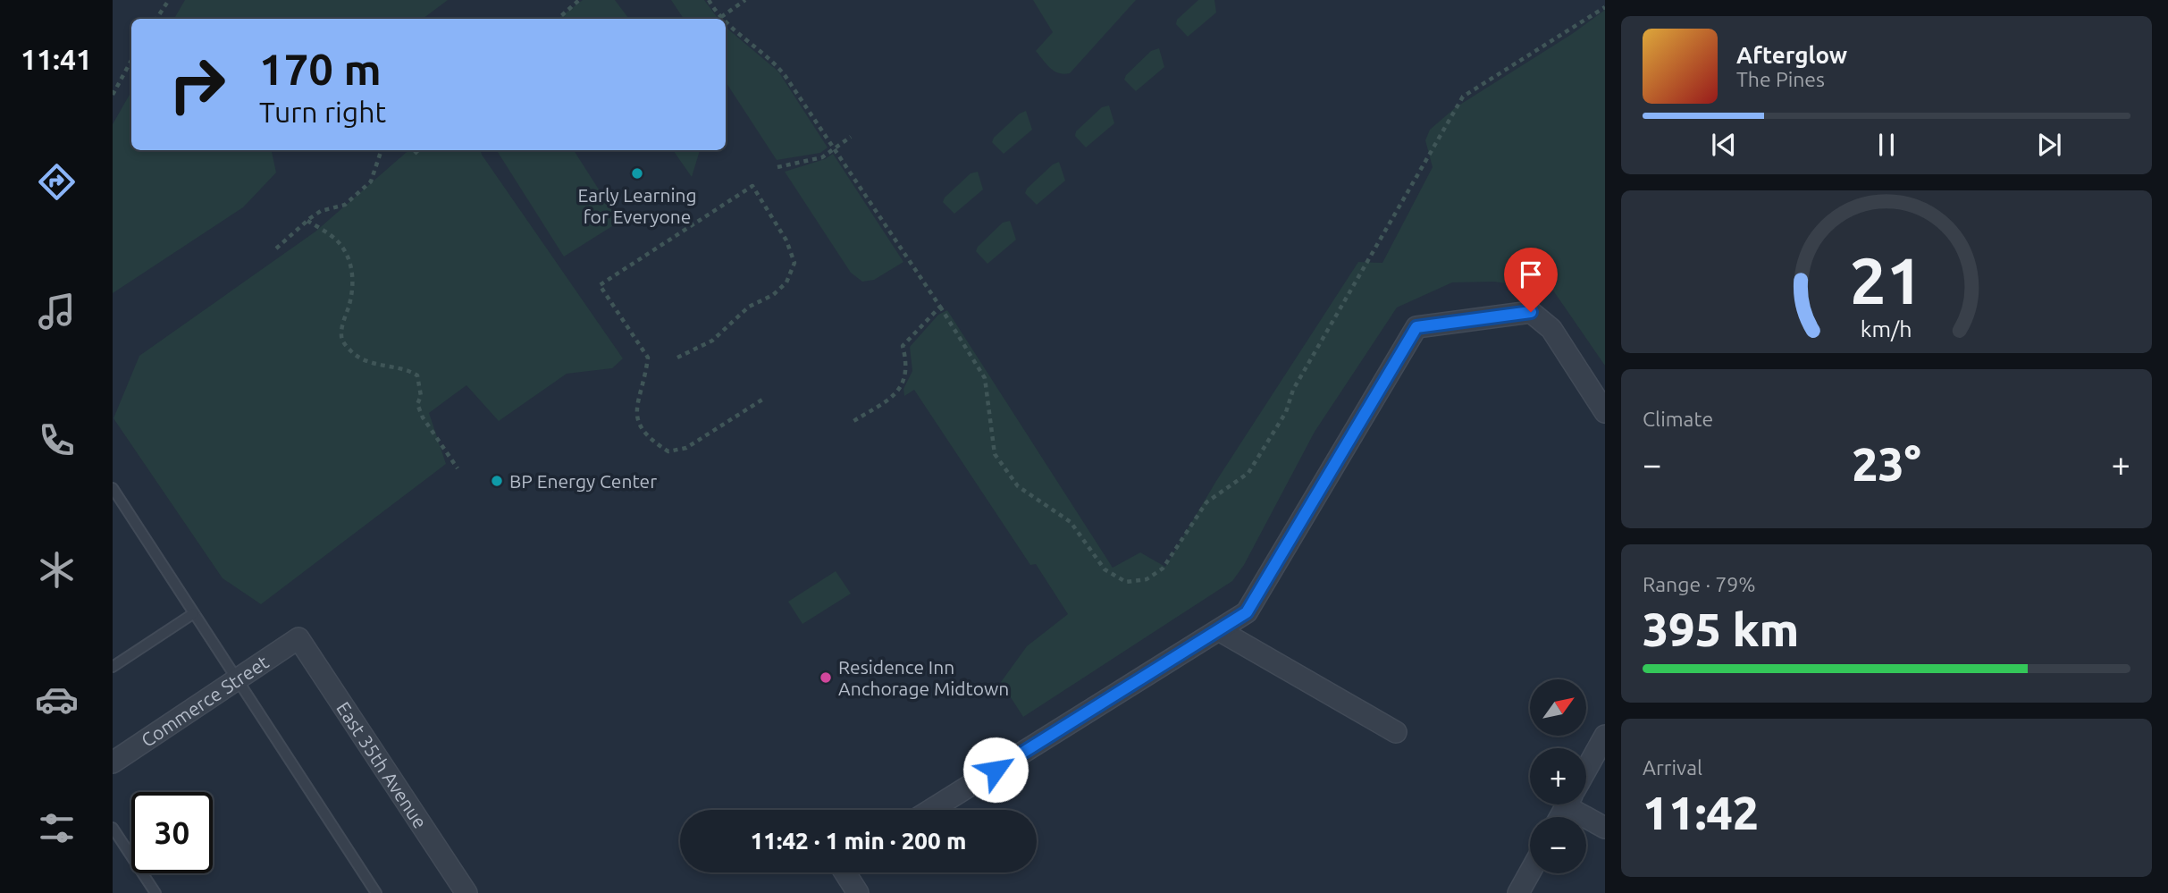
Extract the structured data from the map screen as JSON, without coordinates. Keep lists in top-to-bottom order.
{
  "streets": {
    "street": ["Commerce Street", "East 35th Avenue"]
  },
  "crossings": [
    ["Commerce Street", "East 35th Avenue"]
  ],
  "places": ["Early Learning for Everyone", "BP Energy Center", "Residence Inn Anchorage Midtown"],
  "north": "top right",
  "page": {
    "tabs": "11:41",
    "turn": ["170 m", "Turn right"],
    "song": ["Afterglow", "The Pines"],
    "tile": [
      "Climate",
      ["Range · 79%", "395 km"],
      ["Arrival", "11:42"]
    ],
    "heat": ["−", "23°", "+"],
    "map_buttons": ["+", "−"],
    "limit": "30",
    "trip": "11:42 · 1 min · 200 m",
    "gauge": ["21", "km/h"]
  }
}
